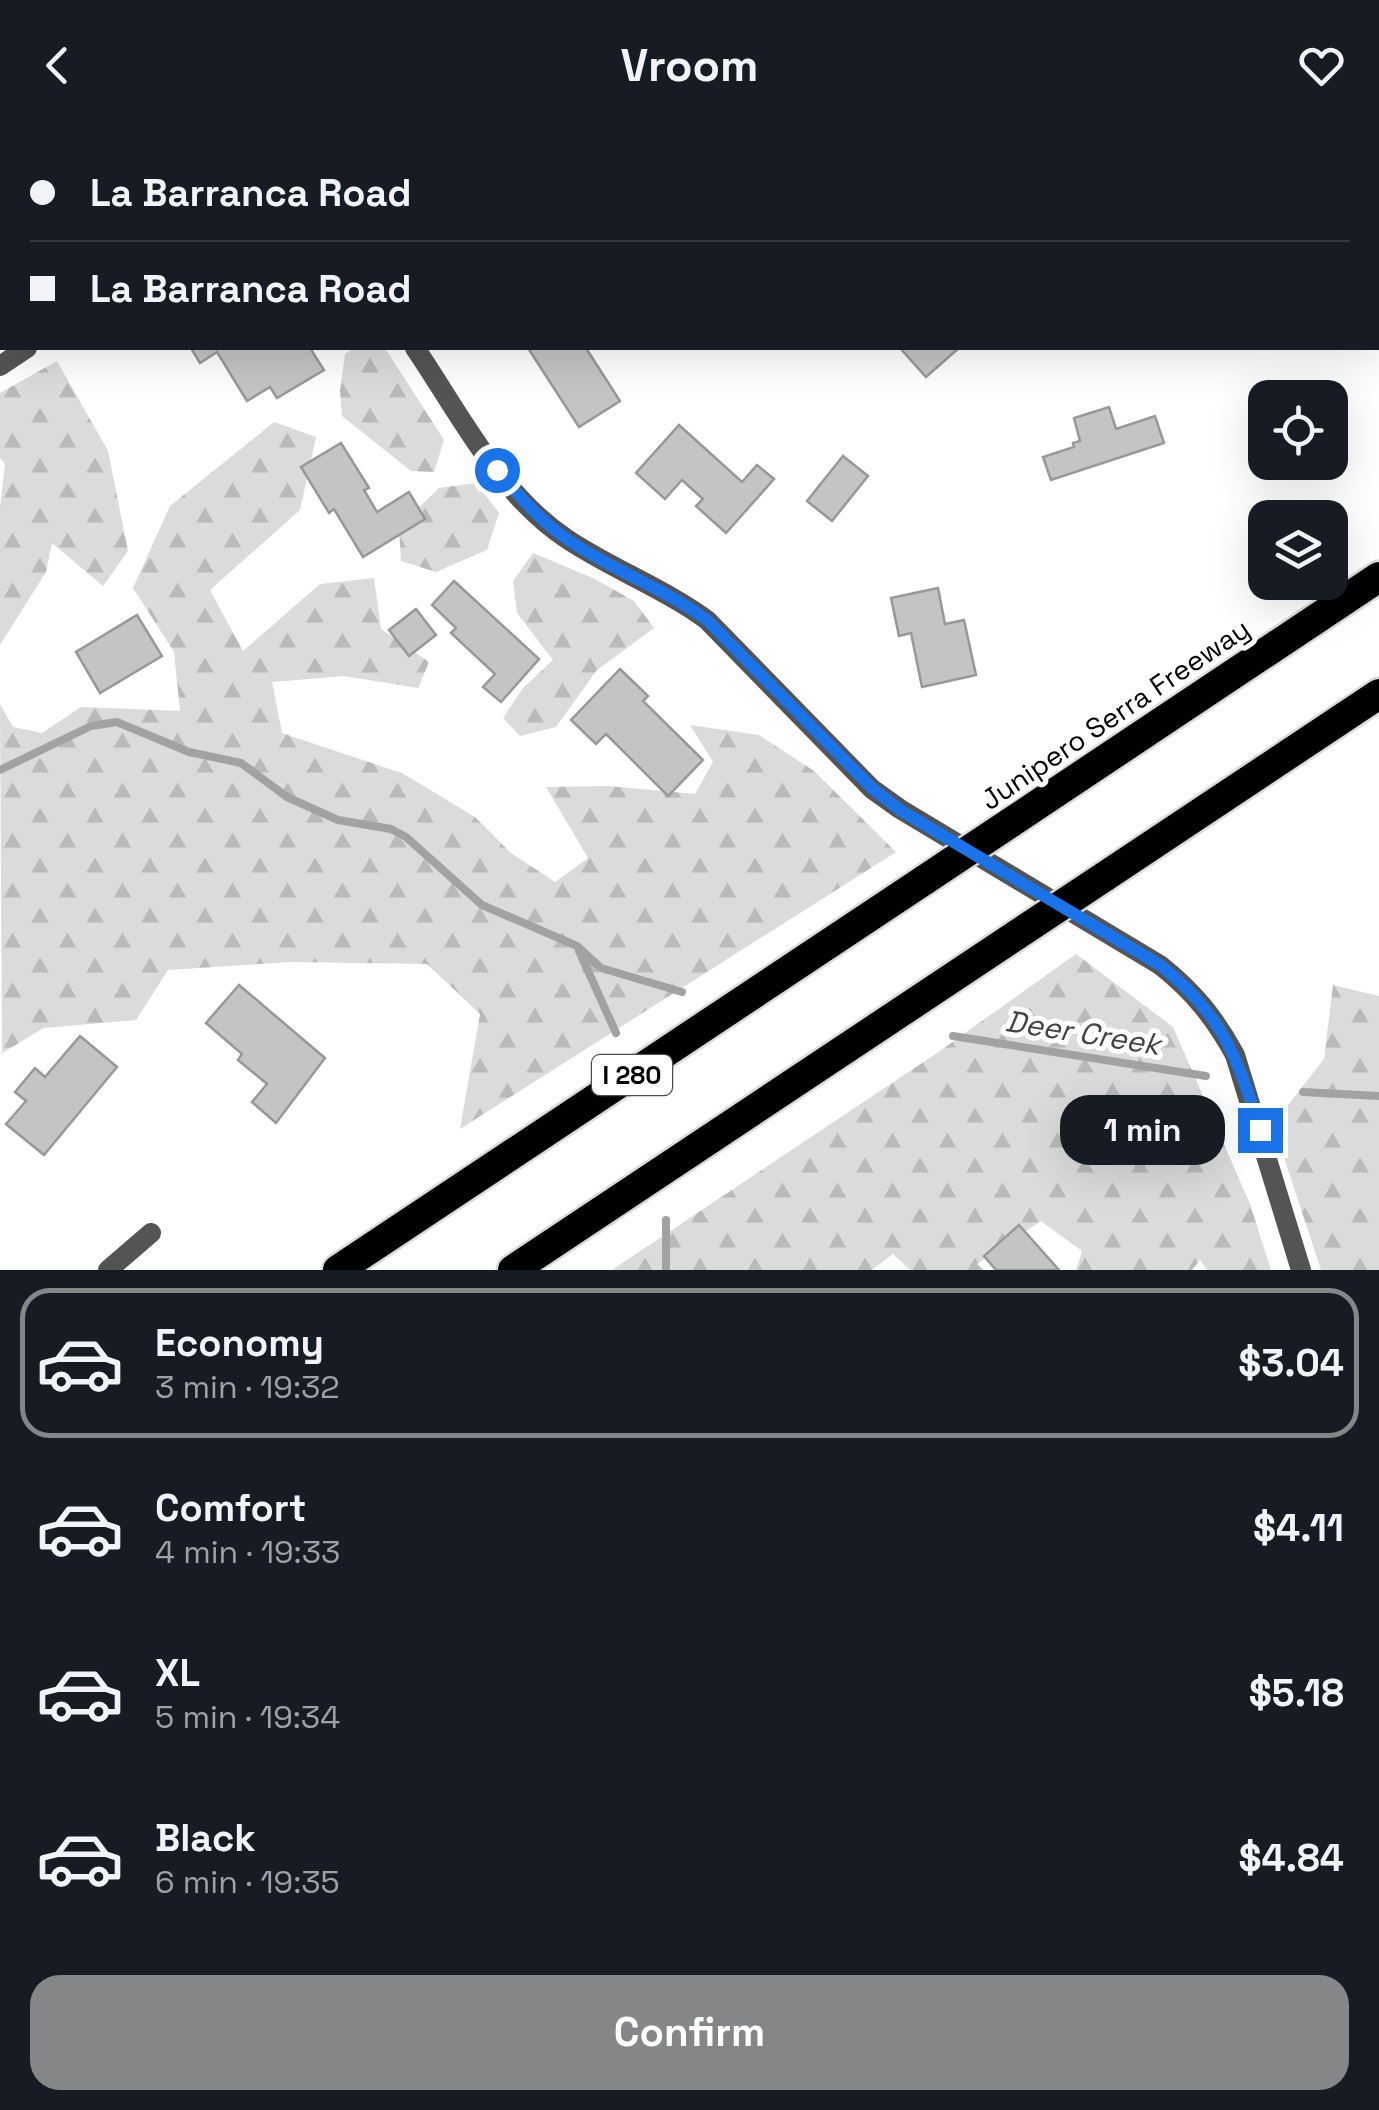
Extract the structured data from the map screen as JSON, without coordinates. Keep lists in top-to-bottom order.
{
  "streets": {
    "highway": ["Junipero Serra Freeway", "I 280"]
  },
  "water": ["Deer Creek"],
  "page": {
    "header": "Vroom",
    "banner": ["La Barranca Road", "La Barranca Road"],
    "bubble": "1 min",
    "list": [
      {
        "name": "Economy",
        "note": "3 min · 19:32",
        "value": "$3.04"
      },
      {
        "name": "Comfort",
        "note": "4 min · 19:33",
        "value": "$4.11"
      },
      {
        "name": "XL",
        "note": "5 min · 19:34",
        "value": "$5.18"
      },
      {
        "name": "Black",
        "note": "6 min · 19:35",
        "value": "$4.84"
      }
    ],
    "buttons": "Confirm"
  }
}
